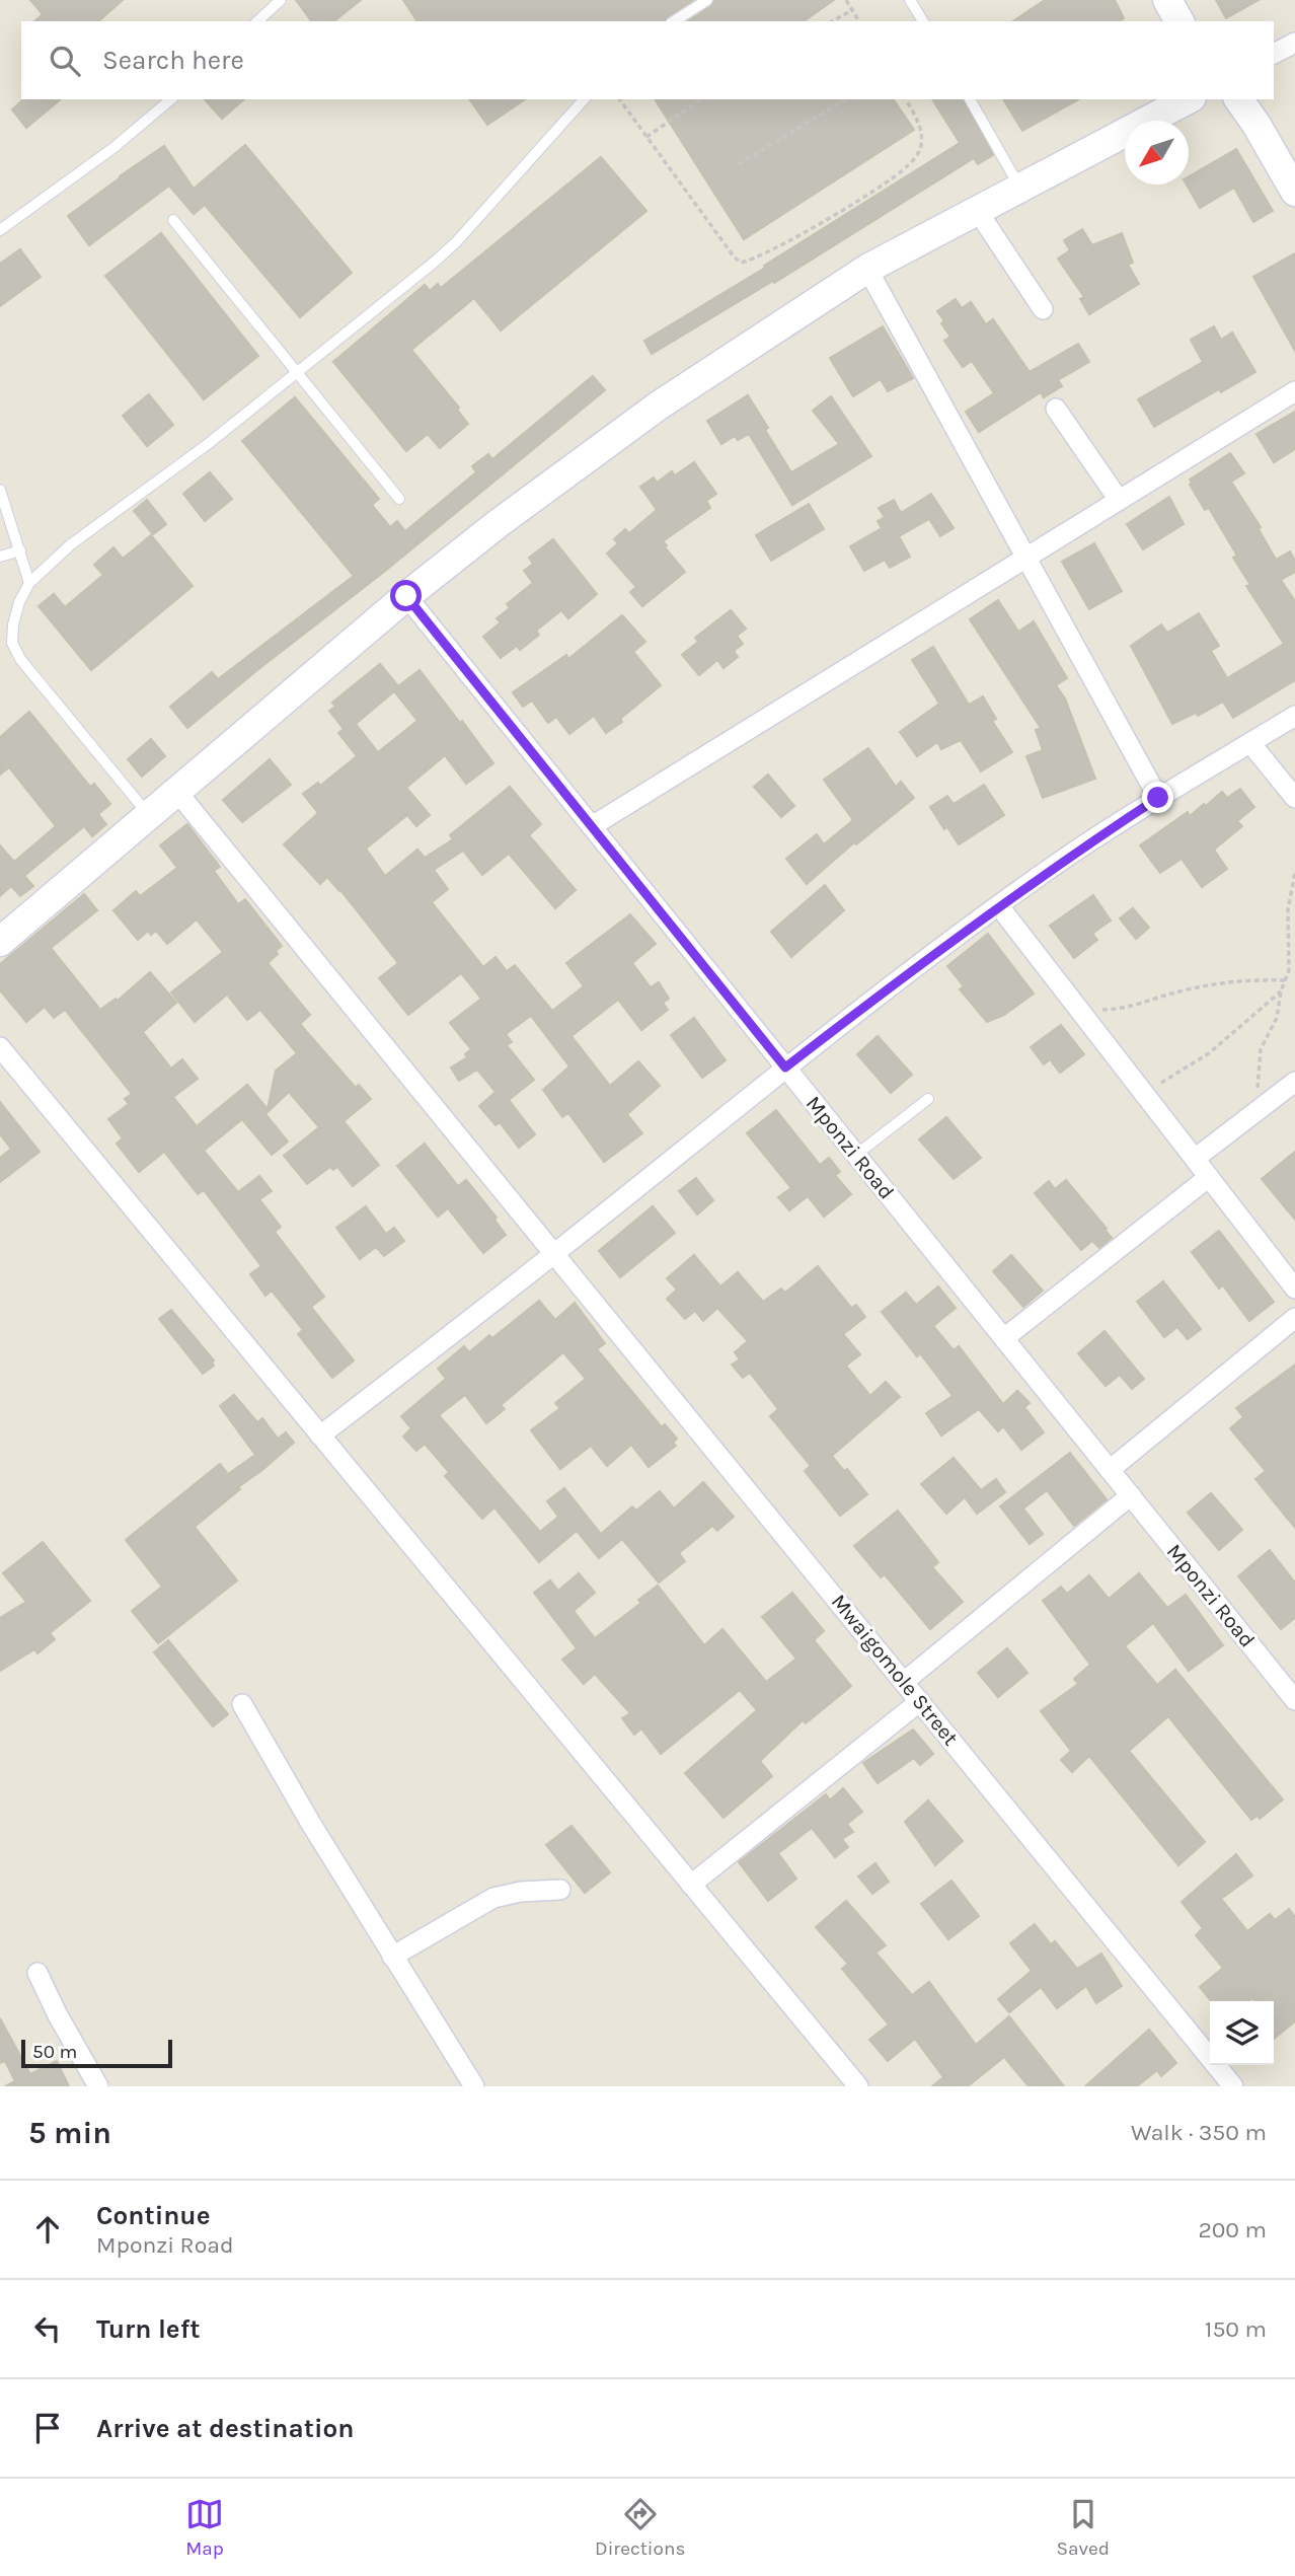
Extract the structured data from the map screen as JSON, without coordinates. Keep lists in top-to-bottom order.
{
  "streets": {
    "street": ["Mponzi Road", "Mwaigomole Street"]
  },
  "scale_bar": "50 m",
  "north": "bottom left",
  "page": {
    "search": "Search here",
    "scale": "50 m",
    "heading": ["5 min", "Walk · 350 m"],
    "list": [
      ["Continue", "Mponzi Road", "200 m"],
      ["Turn left", "150 m"],
      "Arrive at destination"
    ],
    "nav": ["Map", "Directions", "Saved"]
  }
}
